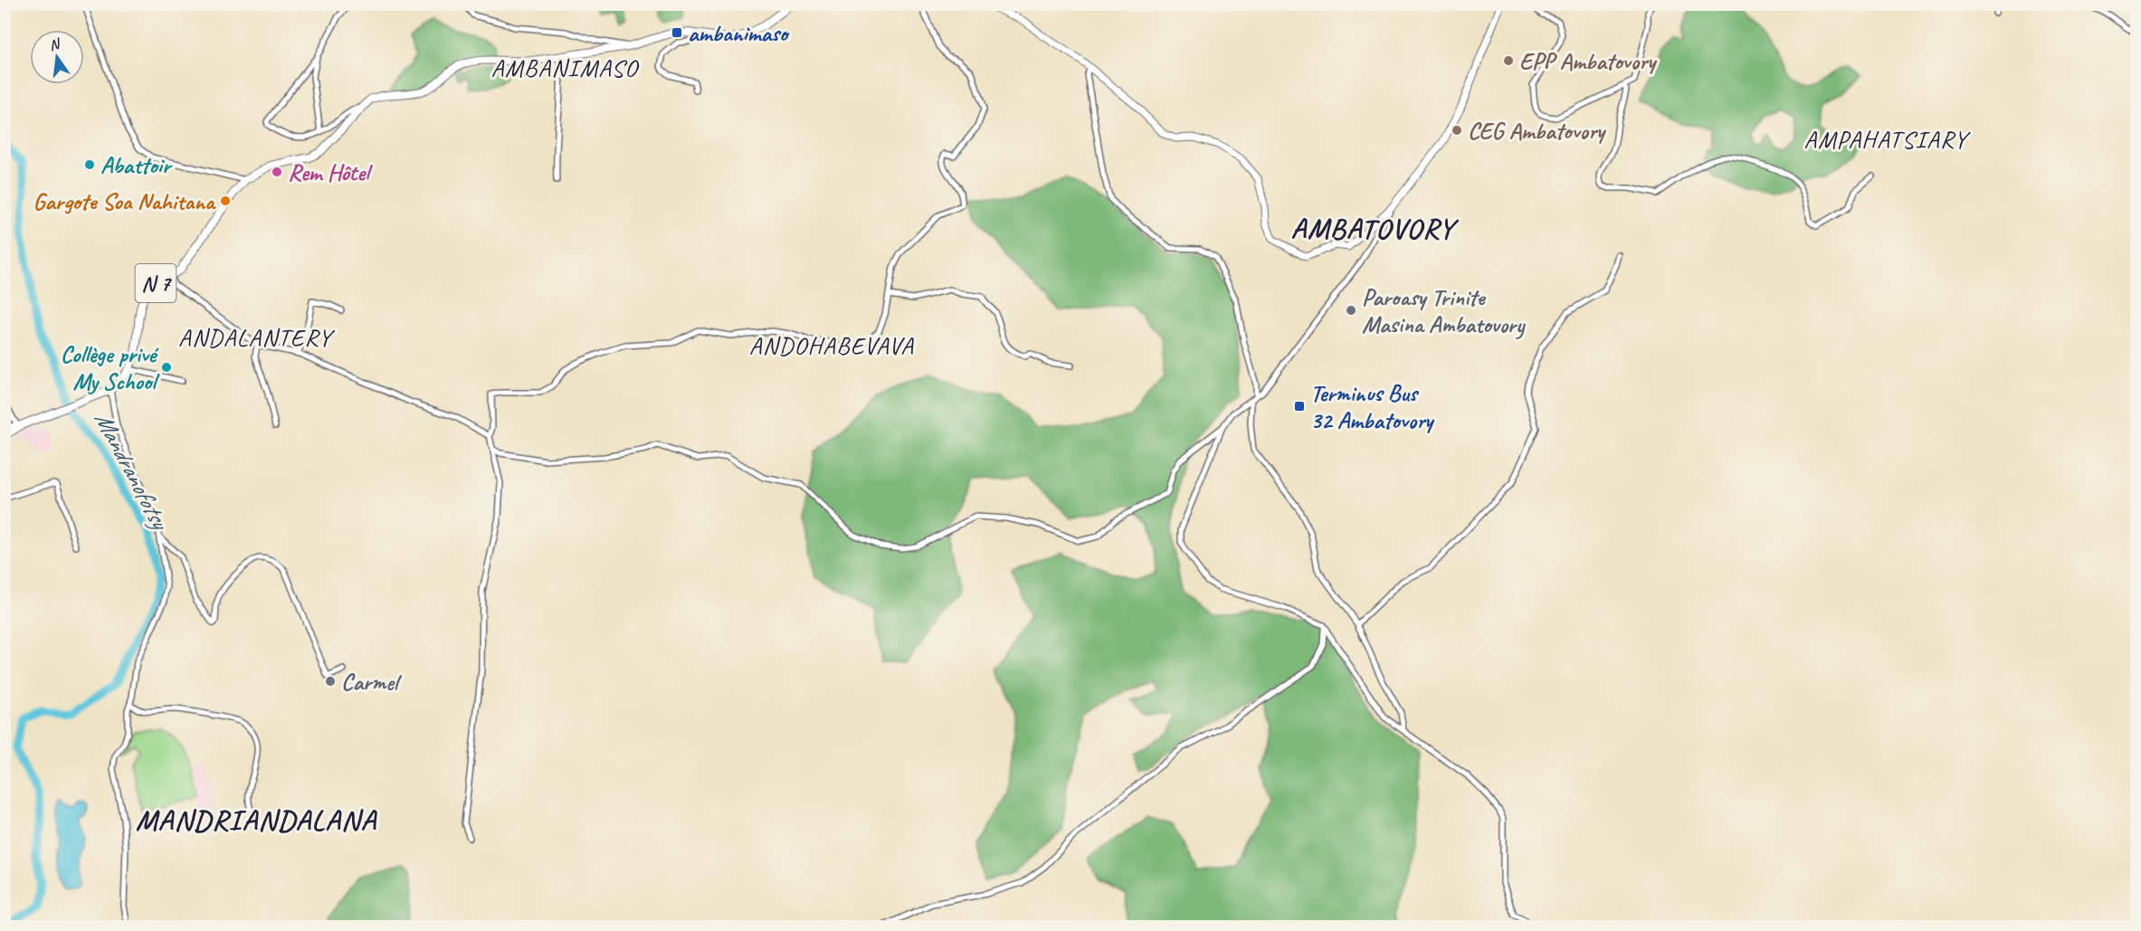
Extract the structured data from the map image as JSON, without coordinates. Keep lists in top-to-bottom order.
{
  "streets": {
    "main road": ["N 7"]
  },
  "districts": [
    "AMBANIMASO",
    "AMPAHATSIARY",
    "AMBATOVORY",
    "ANDALANTERY",
    "ANDOHABEVAVA",
    "MANDRIANDALANA"
  ],
  "water": ["Mandranofotsy"],
  "places": {
    "transit": ["ambanimaso", "Terminus Bus 32 Ambatovory"],
    "other": [
      "EPP Ambatovory",
      "CEG Ambatovory",
      "Abattoir",
      "Rem Hôtel",
      "Gargote Soa Nahitana",
      "Paroasy Trinite Masina Ambatovory",
      "Collège privé My School",
      "Carmel"
    ]
  },
  "north": "top"
}
